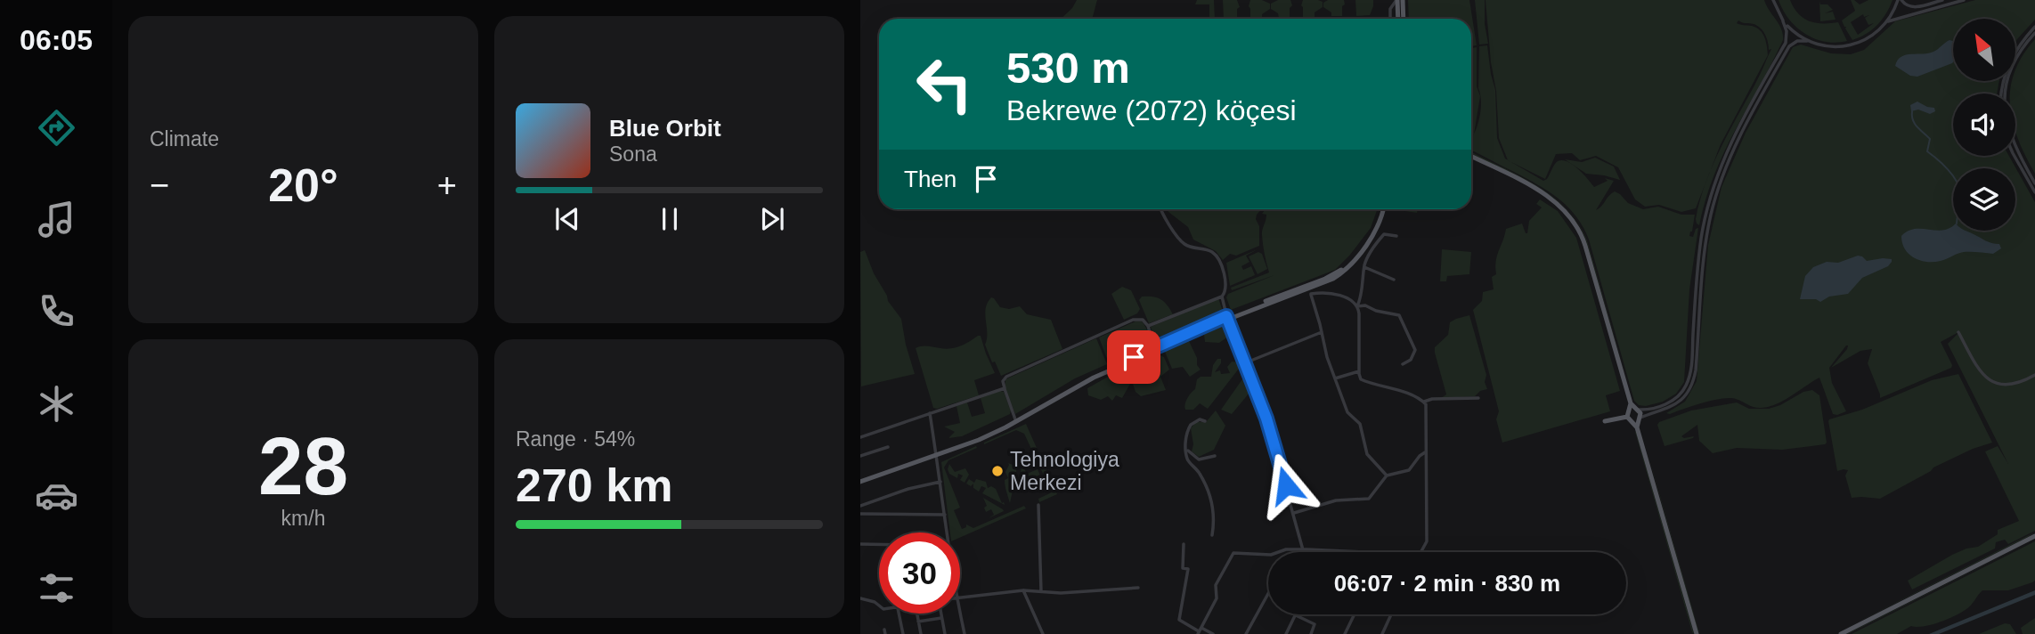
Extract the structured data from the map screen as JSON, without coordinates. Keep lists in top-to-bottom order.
{
  "places": ["Tehnologiya Merkezi"],
  "north": "top left",
  "page": {
    "tabs": "06:05",
    "tile": [
      "Climate",
      ["28", "km/h"],
      ["Range · 54%", "270 km"]
    ],
    "turn": ["530 m", "Bekrewe (2072) köçesi"],
    "song": ["Blue Orbit", "Sona"],
    "then": "Then",
    "heat": ["−", "20°", "+"],
    "limit": "30",
    "trip": "06:07 · 2 min · 830 m"
  }
}
